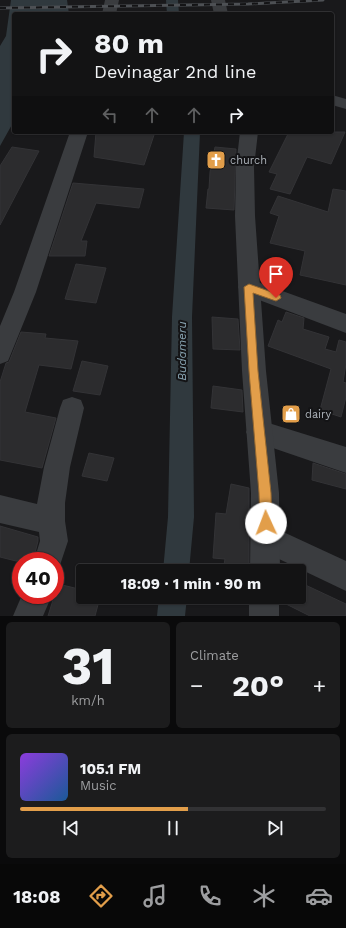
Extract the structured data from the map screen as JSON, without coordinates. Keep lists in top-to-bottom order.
{
  "water": ["Budameru"],
  "places": {
    "church": ["church"],
    "shop": ["dairy"]
  },
  "page": {
    "turn": ["80 m", "Devinagar 2nd line"],
    "limit": "40",
    "trip": "18:09 · 1 min · 90 m",
    "tile": [
      ["31", "km/h"],
      "Climate"
    ],
    "heat": ["−", "20°", "+"],
    "song": ["105.1 FM", "Music"],
    "tabs": "18:08"
  }
}
